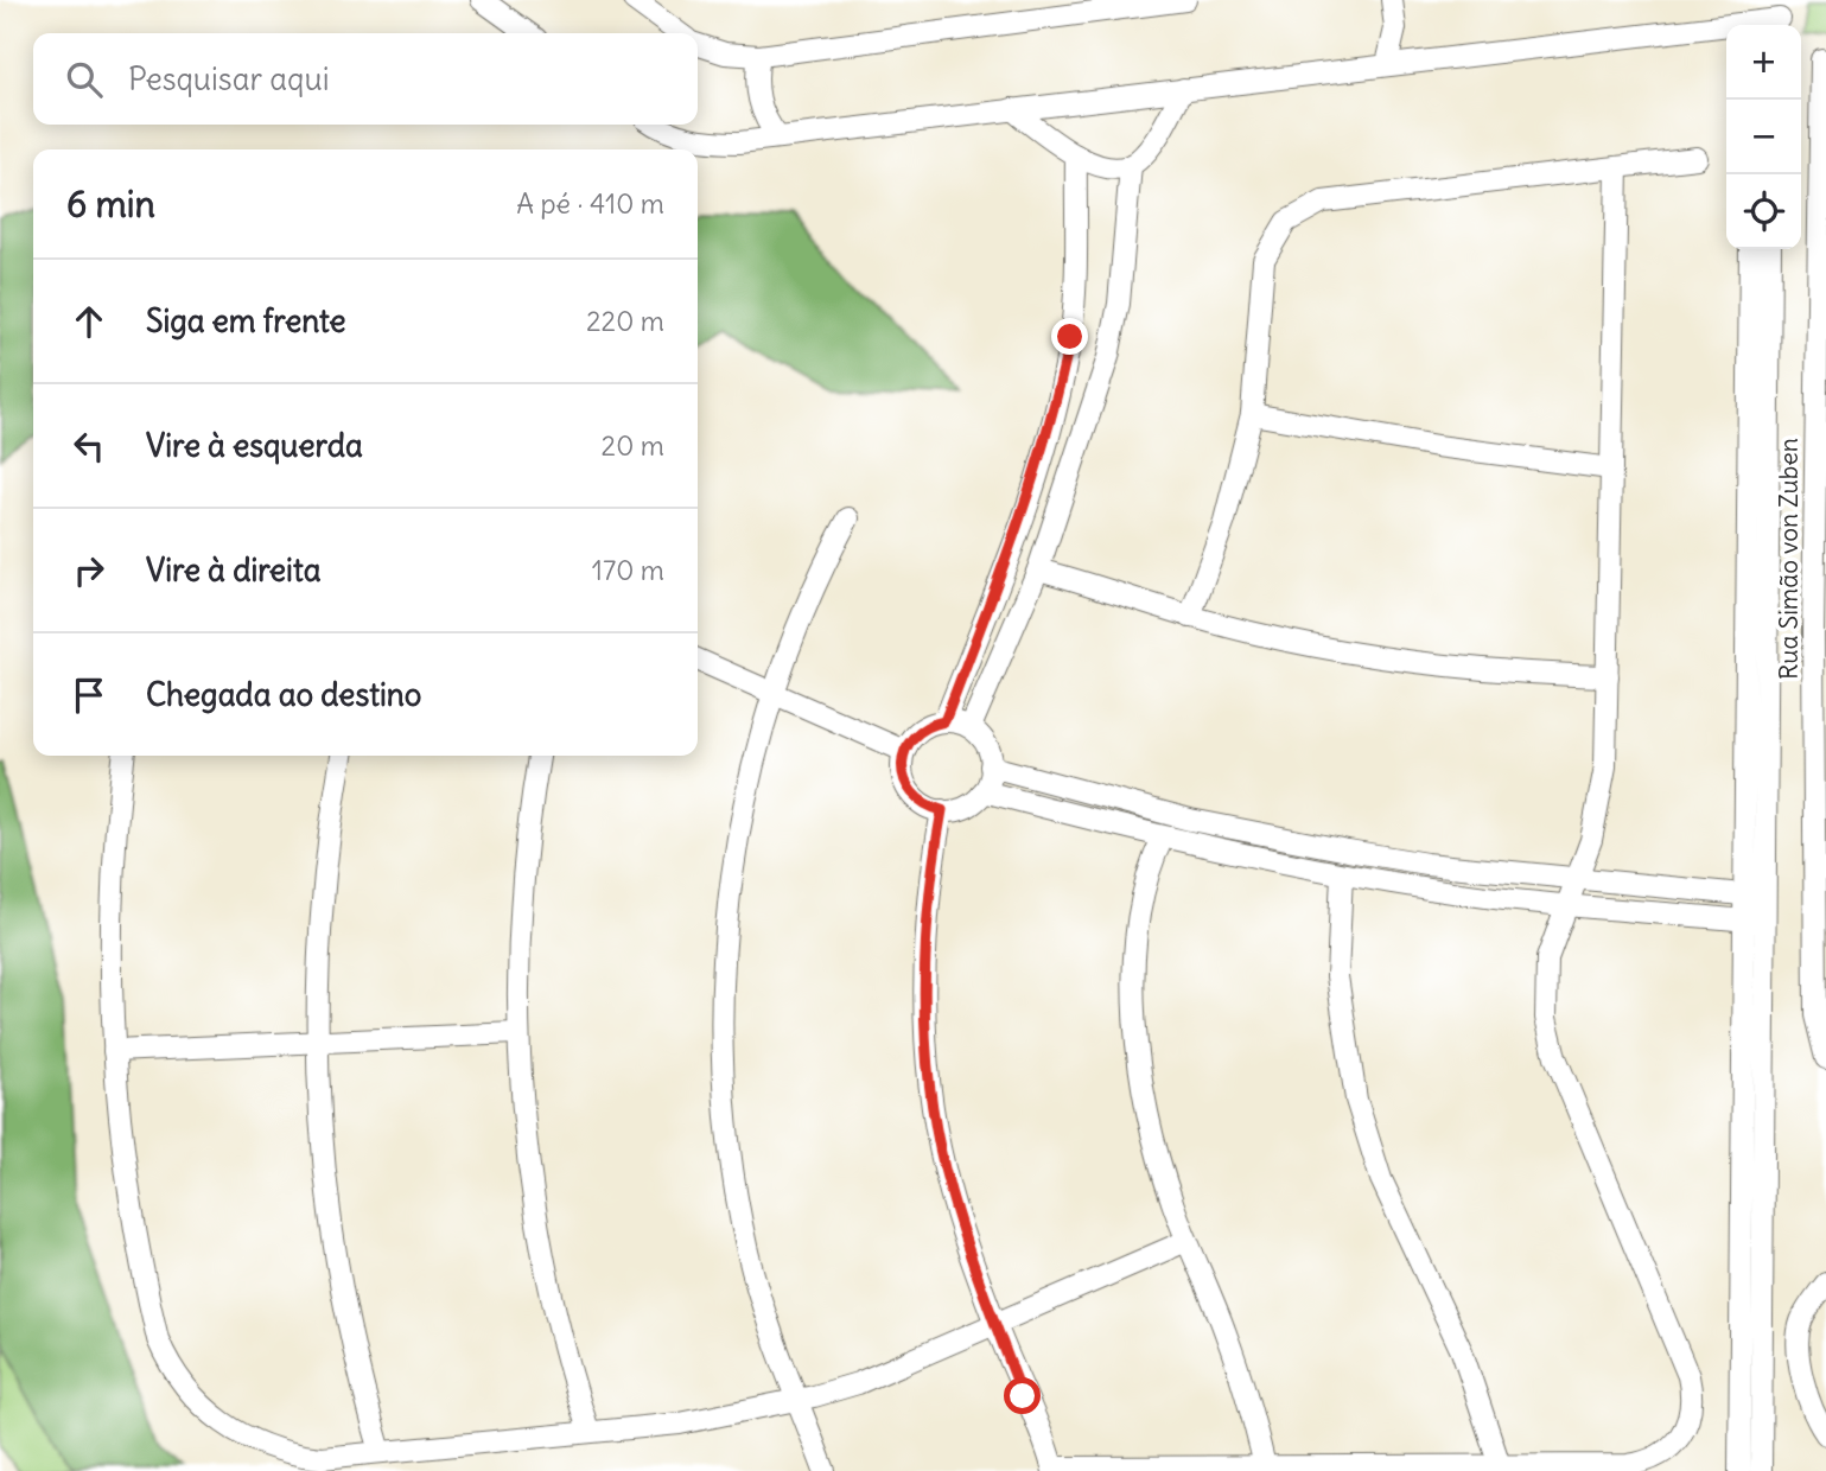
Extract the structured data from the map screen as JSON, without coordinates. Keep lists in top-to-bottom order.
{
  "streets": {
    "street": ["Rua Simão von Zuben"]
  },
  "page": {
    "map_buttons": ["+", "−"],
    "search": "Pesquisar aqui",
    "heading": ["6 min", "A pé · 410 m"],
    "list": [
      ["Siga em frente", "220 m"],
      ["Vire à esquerda", "20 m"],
      ["Vire à direita", "170 m"],
      "Chegada ao destino"
    ]
  }
}
